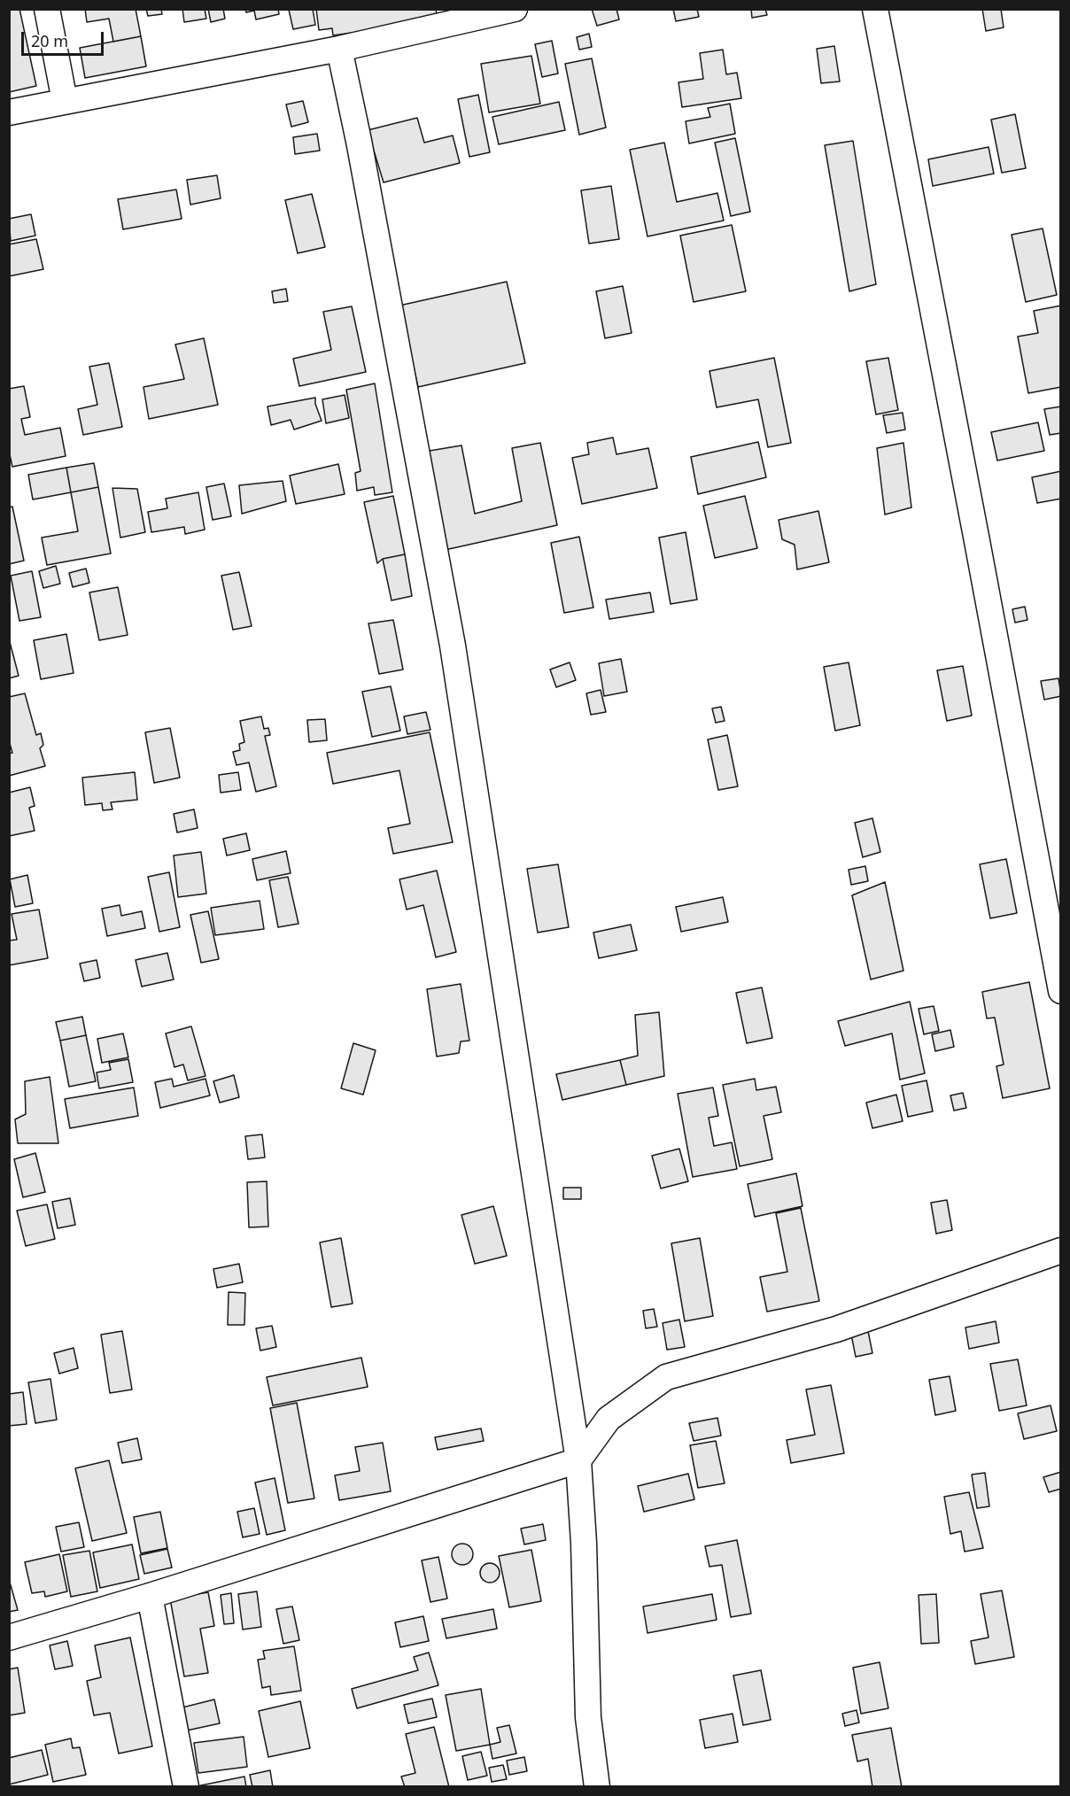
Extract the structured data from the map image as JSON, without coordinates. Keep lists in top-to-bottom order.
{
  "scale_bar": "20 m"
}
